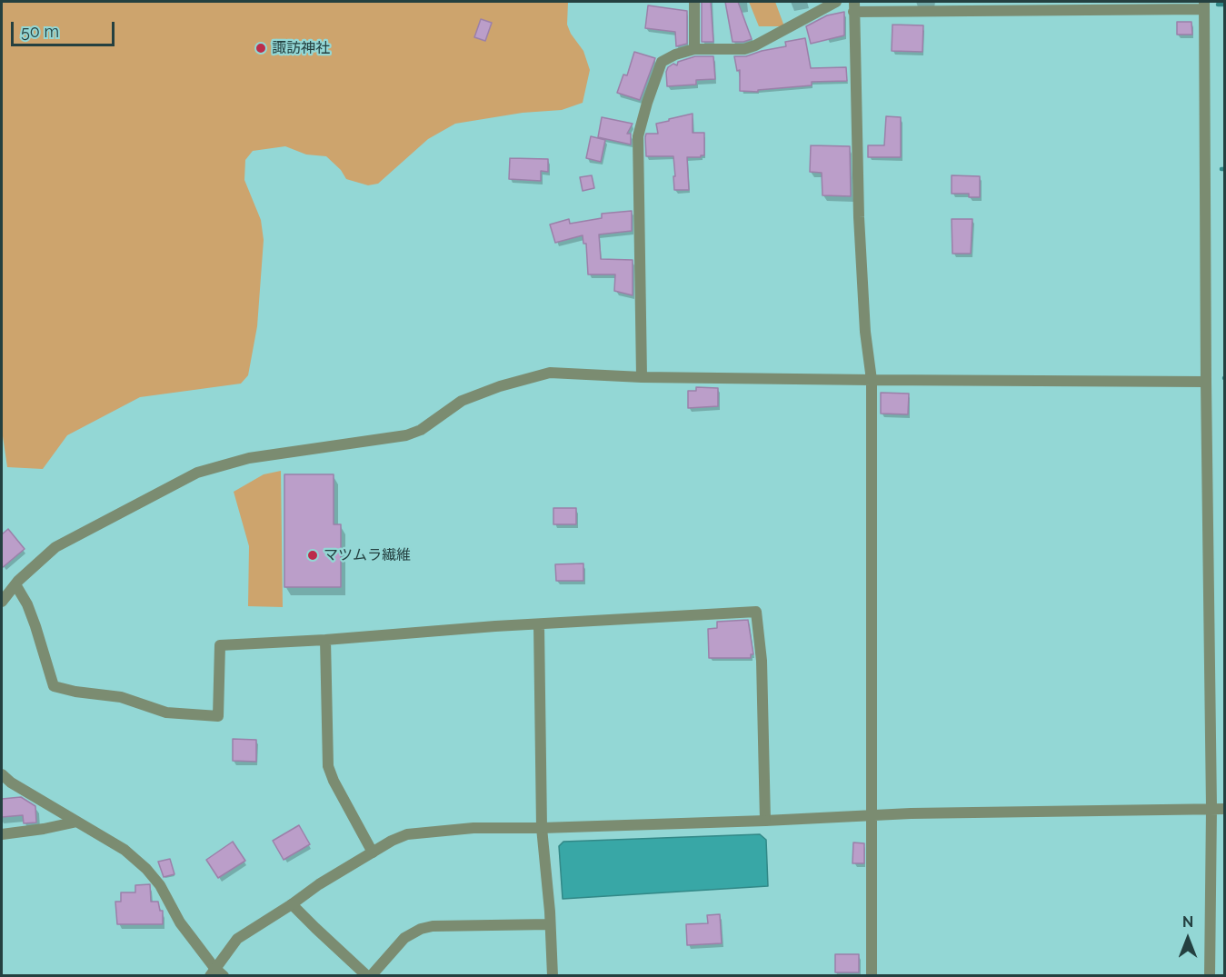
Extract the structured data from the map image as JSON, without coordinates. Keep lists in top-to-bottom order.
{
  "places": ["諏訪神社", "マツムラ繊維"],
  "scale_bar": "50 m",
  "north": "top"
}
